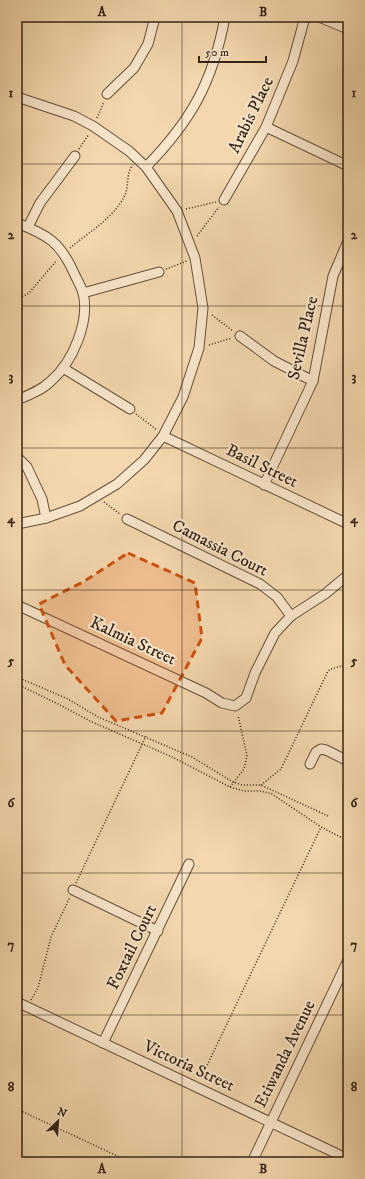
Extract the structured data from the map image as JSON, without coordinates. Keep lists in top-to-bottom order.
{
  "streets": {
    "street": [
      "Arabis Place",
      "Sevilla Place",
      "Basil Street",
      "Camassia Court",
      "Kalmia Street",
      "Foxtail Court",
      "Etiwanda Avenue",
      "Victoria Street"
    ]
  },
  "crossings": [
    ["Sevilla Place", "Basil Street"],
    ["Foxtail Court", "Victoria Street"],
    ["Etiwanda Avenue", "Victoria Street"]
  ],
  "scale_bar": "50 m",
  "north": "top right",
  "grid": {
    "columns": ["A", "B"],
    "rows": [
      "1",
      "2",
      "3",
      "4",
      "5",
      "6",
      "7",
      "8"
    ]
  }
}
